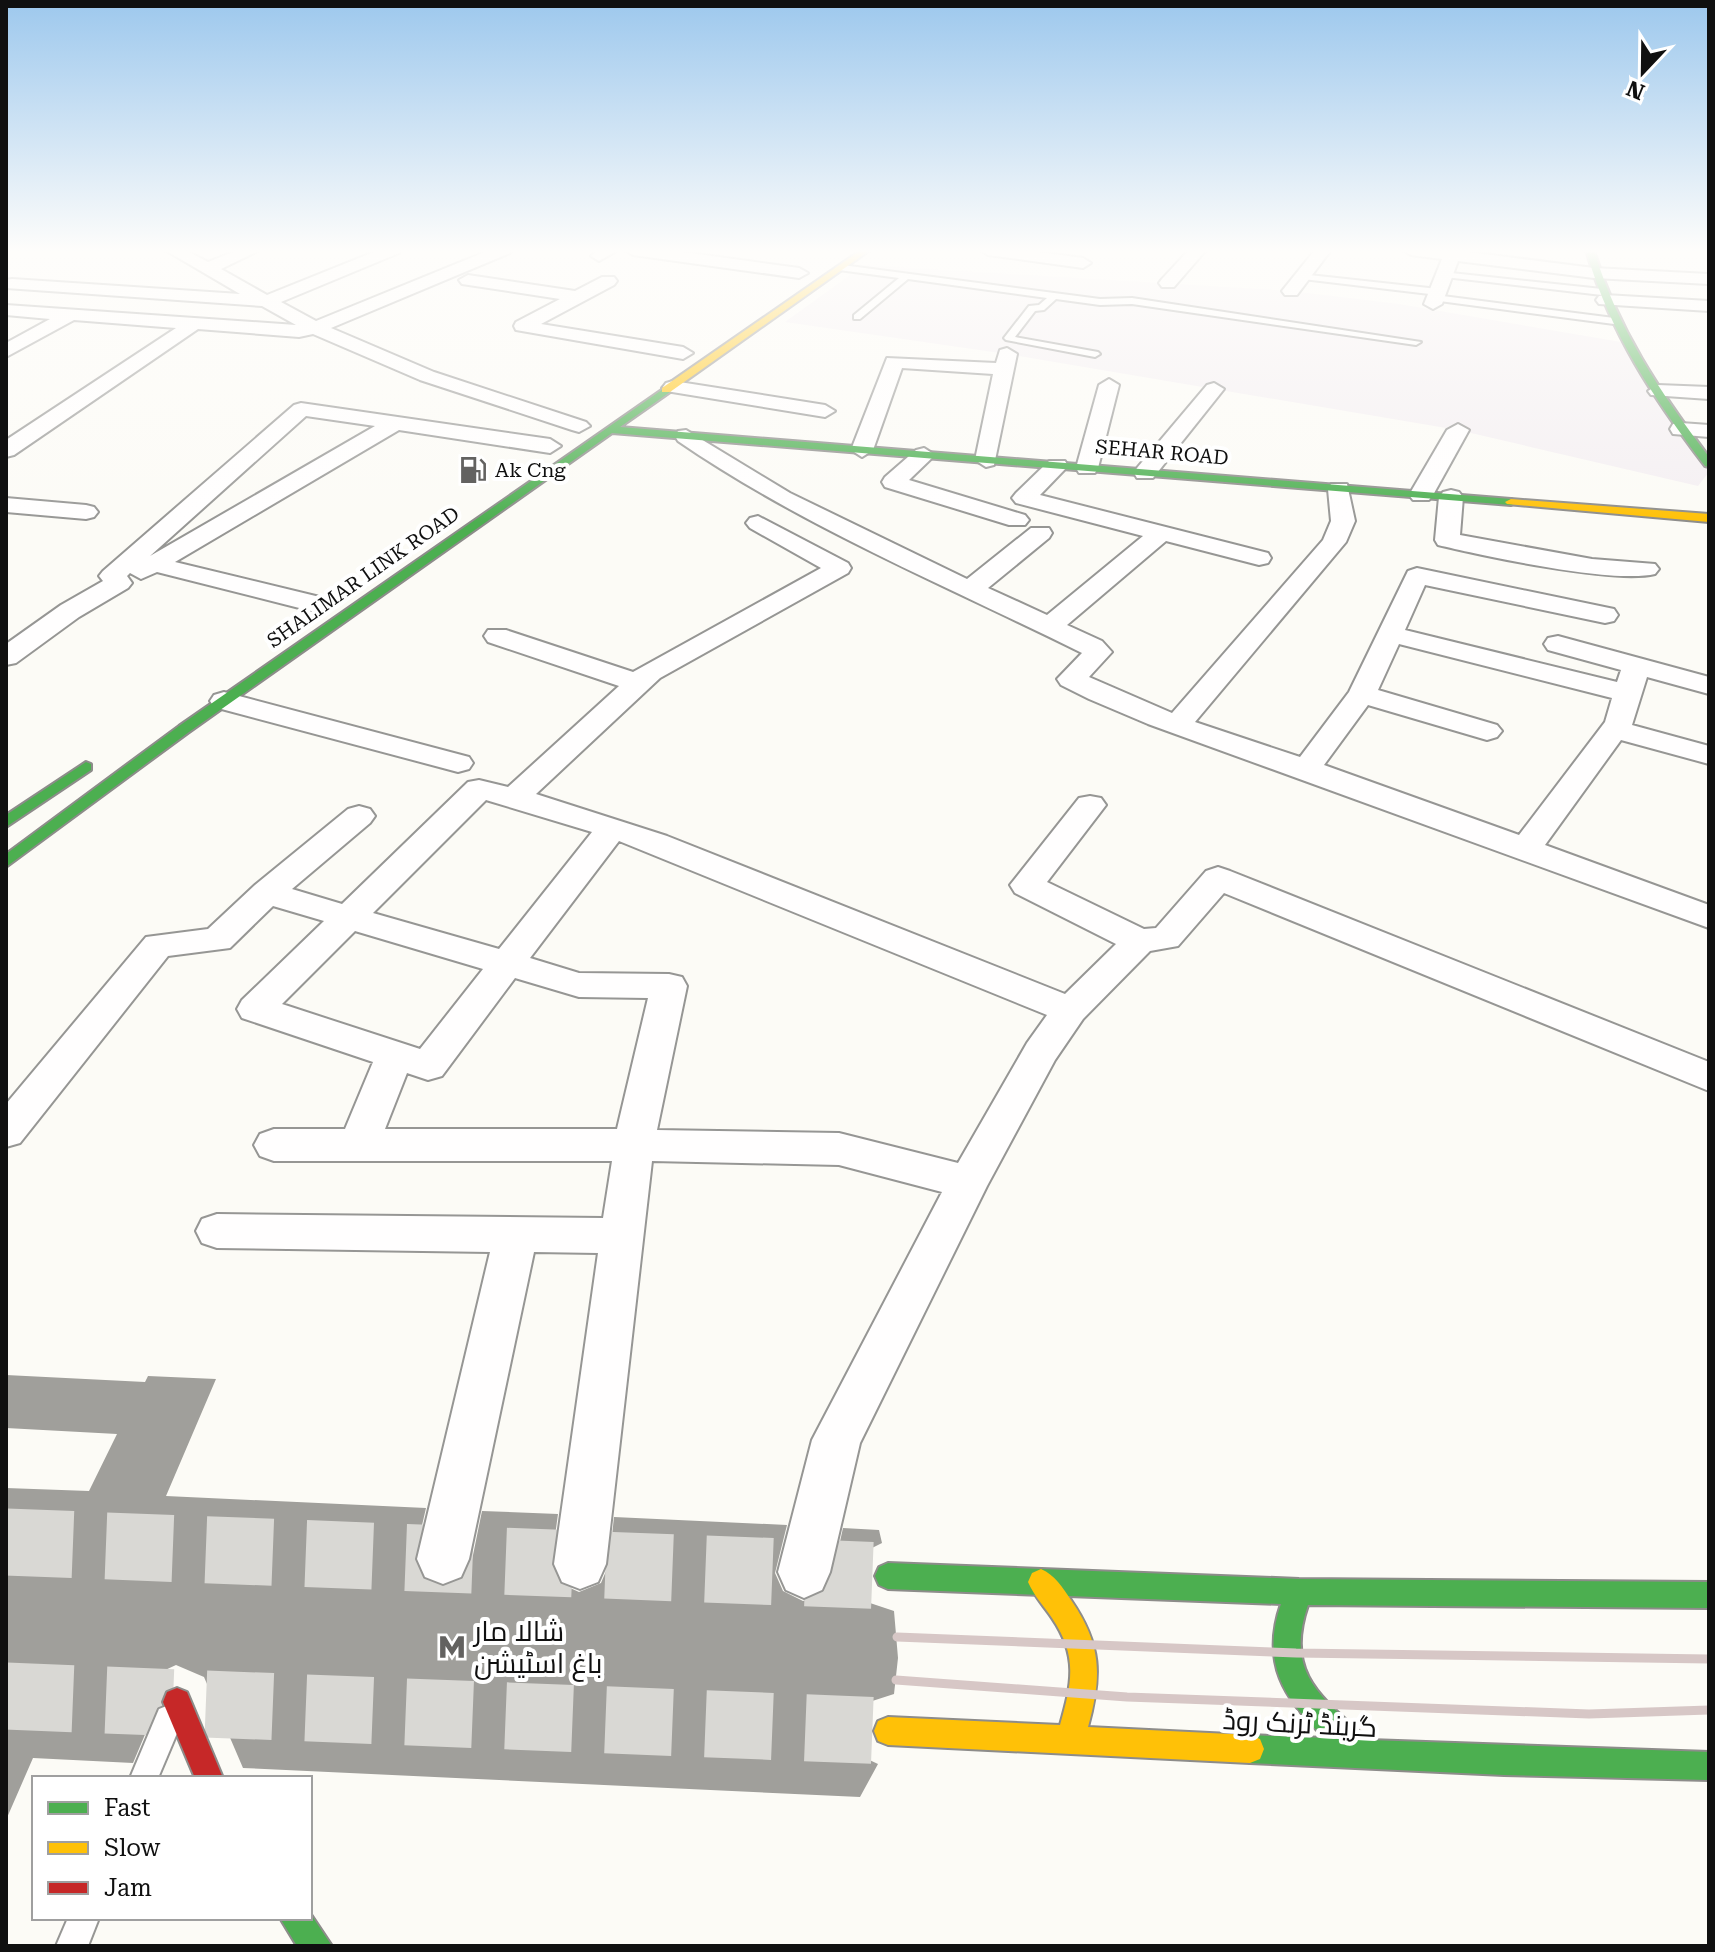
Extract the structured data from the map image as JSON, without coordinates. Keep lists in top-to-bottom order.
{
  "streets": {
    "main road": ["SEHAR ROAD", "SHALIMAR LINK ROAD", "گرینڈ ٹرنک روڈ"]
  },
  "crossings": [
    ["SEHAR ROAD", "SHALIMAR LINK ROAD"]
  ],
  "places": {
    "fuel station": ["Ak Cng"],
    "metro station": ["شالا مار باغ اسٹیشن"]
  },
  "legend": ["Fast", "Slow", "Jam"],
  "north": "bottom"
}
